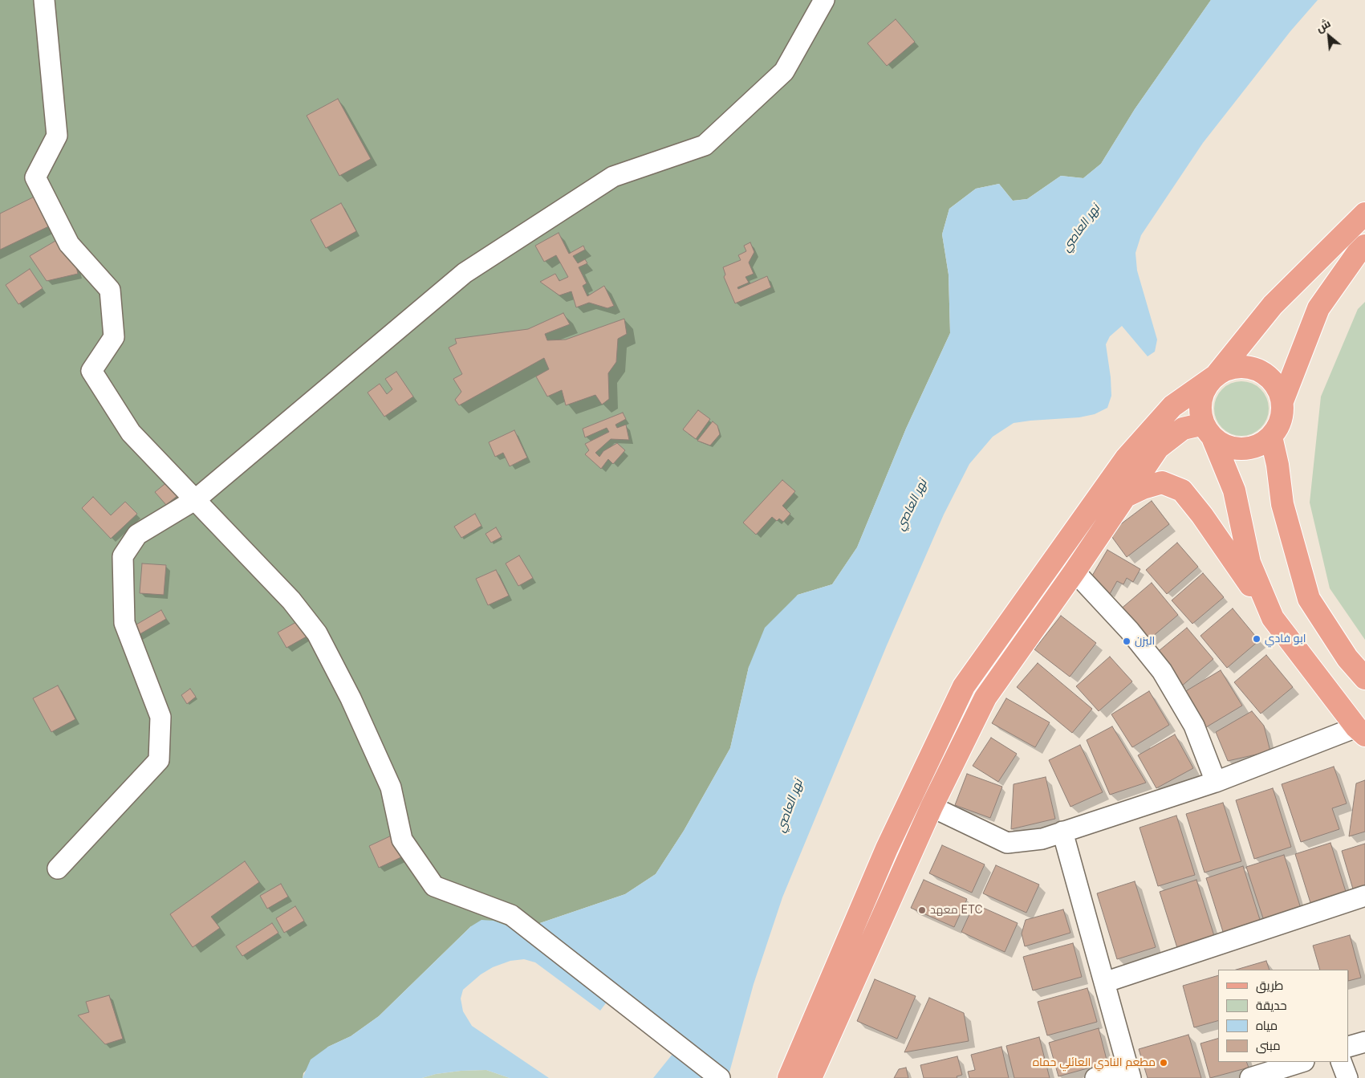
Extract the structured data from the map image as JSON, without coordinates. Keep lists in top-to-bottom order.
{
  "water": ["نهر العاصي"],
  "places": [
    "ابو فادي",
    "اليزن",
    "معهد ETC",
    "مطعم النادي العائلي حماه"
  ],
  "legend": [
    "طريق",
    "حديقة",
    "مياه",
    "مبنى"
  ],
  "north": "top left"
}
